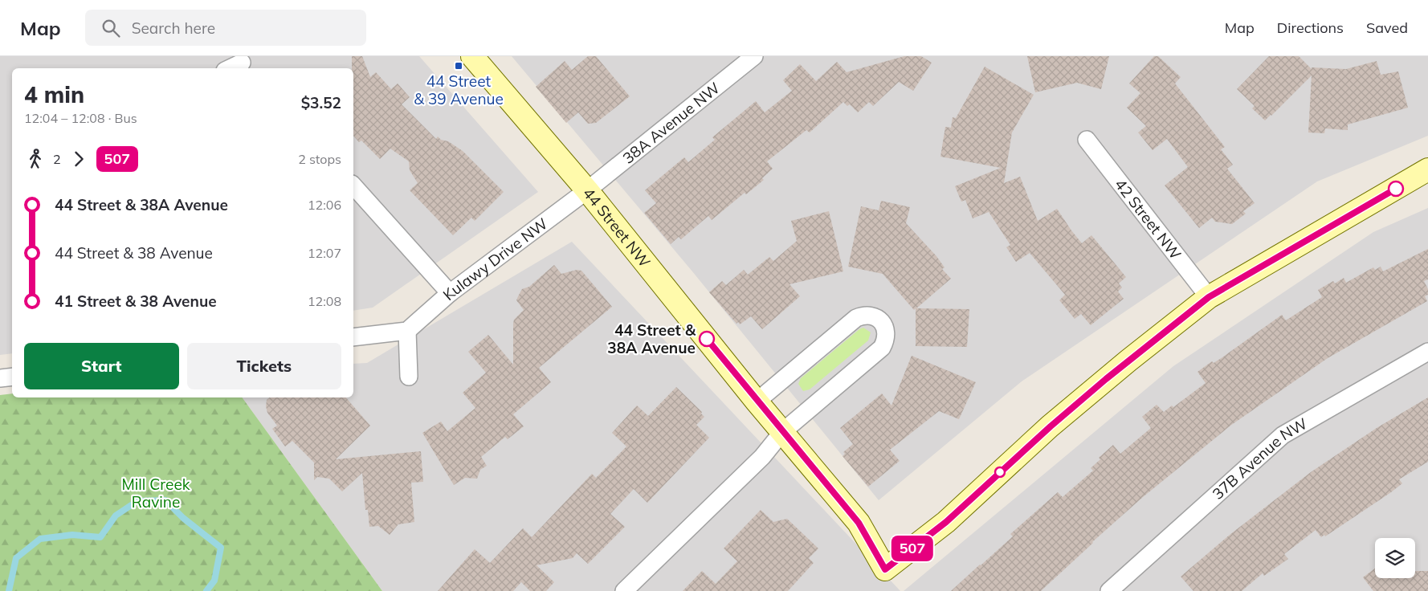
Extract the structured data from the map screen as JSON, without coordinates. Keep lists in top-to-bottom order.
{
  "streets": {
    "street": [
      "38A Avenue NW",
      "42 Street NW",
      "44 Street NW",
      "Kulawy Drive NW",
      "37B Avenue NW"
    ]
  },
  "crossings": [
    ["38A Avenue NW", "44 Street NW"],
    ["38A Avenue NW", "Kulawy Drive NW"],
    ["42 Street NW", "44 Street NW"],
    ["44 Street NW", "Kulawy Drive NW"]
  ],
  "parks": ["Mill Creek Ravine"],
  "places": {
    "transit": ["44 Street & 39 Avenue"],
    "other": ["44 Street & 38A Avenue"]
  },
  "lines": ["bus line 507"],
  "page": {
    "header": "Map",
    "search": "Search here",
    "nav": ["Map", "Directions", "Saved"],
    "on_map": "507",
    "heading": ["4 min", "12:04 – 12:08 · Bus", "$3.52"],
    "legs": ["2", "507", "2 stops"],
    "list": [
      {
        "name": "44 Street & 38A Avenue",
        "value": "12:06"
      },
      {
        "name": "44 Street & 38 Avenue",
        "value": "12:07"
      },
      {
        "name": "41 Street & 38 Avenue",
        "value": "12:08"
      }
    ],
    "buttons": ["Start", "Tickets"]
  }
}
